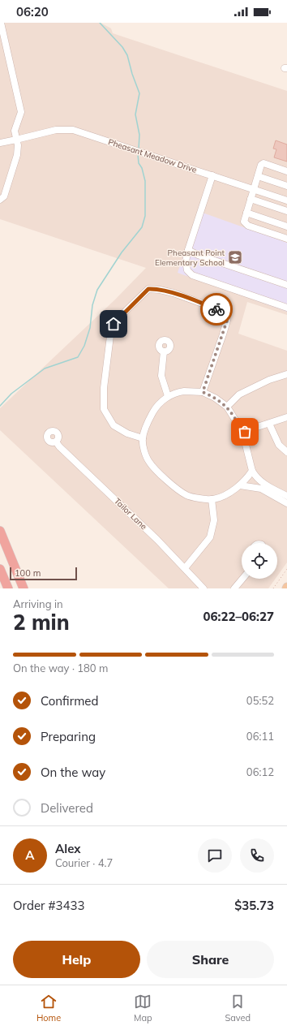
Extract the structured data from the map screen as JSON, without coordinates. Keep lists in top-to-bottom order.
{
  "streets": {
    "street": ["Pheasant Meadow Drive", "Tailor Lane"]
  },
  "places": {
    "school or university": ["Pheasant Point Elementary School"]
  },
  "scale_bar": "100 m",
  "page": {
    "status": "06:20",
    "scale": "100 m",
    "heading": ["2 min", "Arriving in", "06:22–06:27"],
    "panel": [
      "Alex",
      "Courier · 4.7",
      "Order #3433",
      "$35.73"
    ],
    "bar": "On the way · 180 m",
    "list": [
      ["Confirmed", "05:52"],
      ["Preparing", "06:11"],
      ["On the way", "06:12"],
      "Delivered"
    ],
    "round": "A",
    "buttons": ["Help", "Share"],
    "tabs": ["Home", "Map", "Saved"]
  }
}
